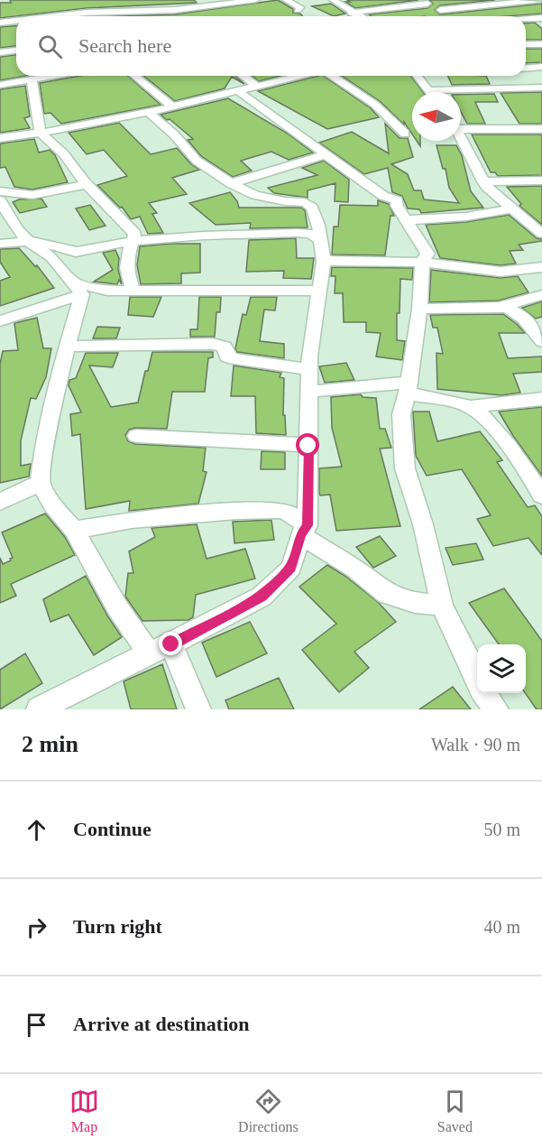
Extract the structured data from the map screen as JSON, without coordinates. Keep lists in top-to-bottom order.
{
  "north": "left",
  "page": {
    "search": "Search here",
    "heading": ["2 min", "Walk · 90 m"],
    "list": [
      ["Continue", "50 m"],
      ["Turn right", "40 m"],
      "Arrive at destination"
    ],
    "nav": ["Map", "Directions", "Saved"]
  }
}
